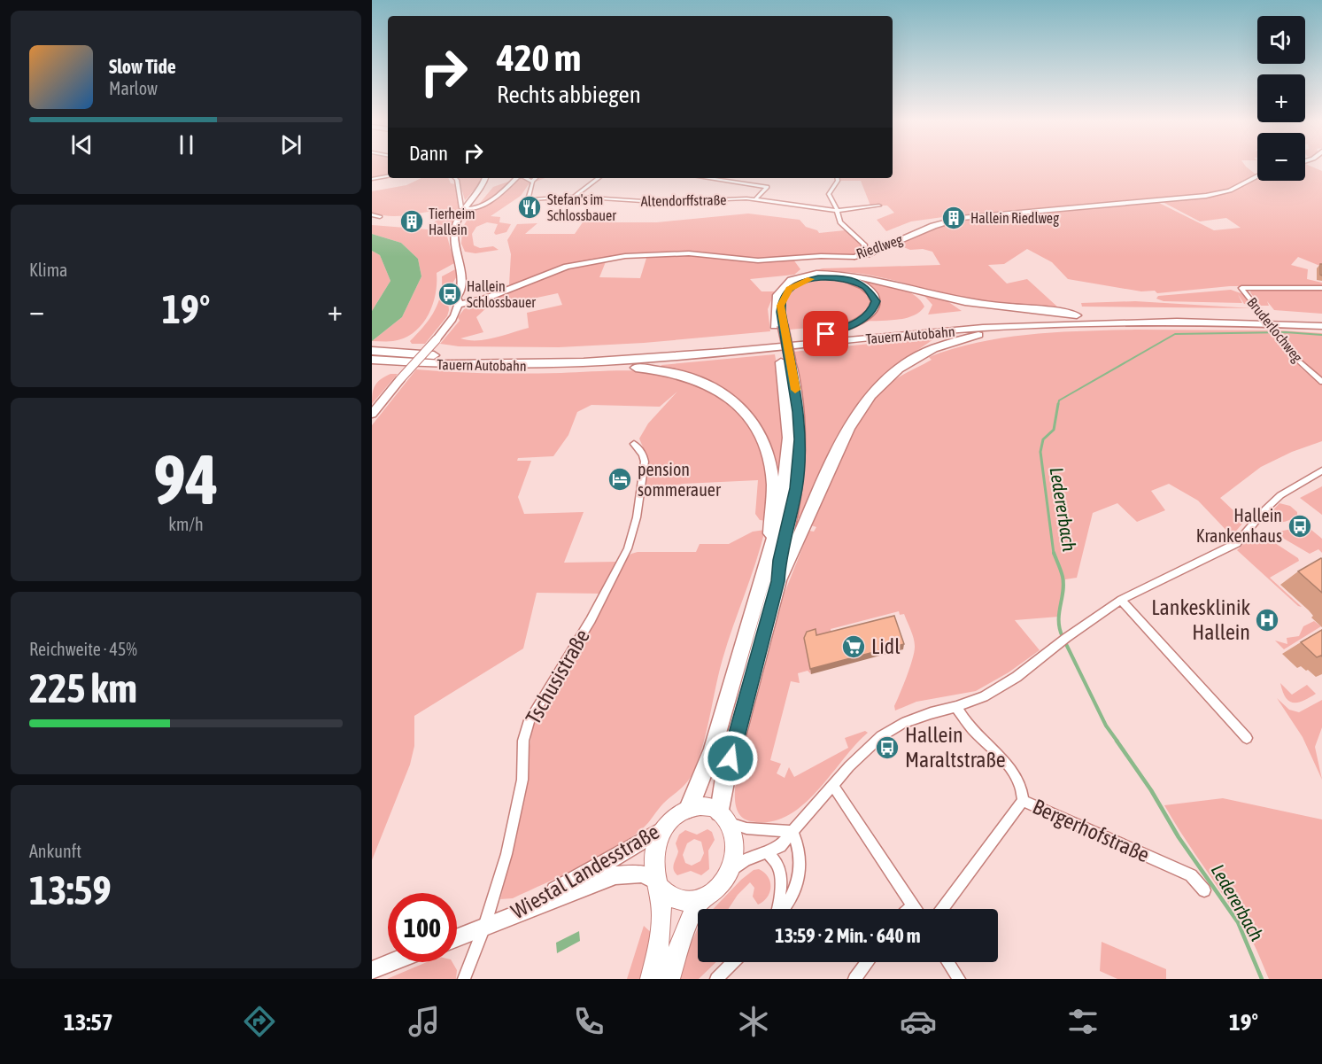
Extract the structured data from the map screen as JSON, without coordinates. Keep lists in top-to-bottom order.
{
  "streets": {
    "highway": ["Tauern Autobahn"],
    "street": [
      "Altendorffstraße",
      "Riedlweg",
      "Bruderlochweg",
      "Tschusistraße",
      "Bergerhofstraße",
      "Wiestal Landesstraße"
    ]
  },
  "crossings": [
    ["Tschusistraße", "Wiestal Landesstraße"]
  ],
  "water": ["Ledererbach"],
  "places": {
    "restaurant": ["Stefan's im Schlossbauer"],
    "building": ["Hallein Riedlweg", "Tierheim Hallein"],
    "bus stop": ["Hallein Schlossbauer", "Hallein Krankenhaus", "Hallein Maraltstraße"],
    "hotel": ["pension sommerauer"],
    "hospital": ["Lankesklinik Hallein"],
    "supermarket": ["Lidl"]
  },
  "page": {
    "map_buttons": ["+", "−"],
    "turn": ["420 m", "Rechts abbiegen"],
    "song": ["Slow Tide", "Marlow"],
    "then": "Dann",
    "tile": [
      "Klima",
      ["94", "km/h"],
      ["Reichweite · 45%", "225 km"],
      ["Ankunft", "13:59"]
    ],
    "heat": ["−", "19°", "+"],
    "limit": "100",
    "trip": "13:59 · 2 Min. · 640 m",
    "tabs": ["13:57", "19°"]
  }
}
